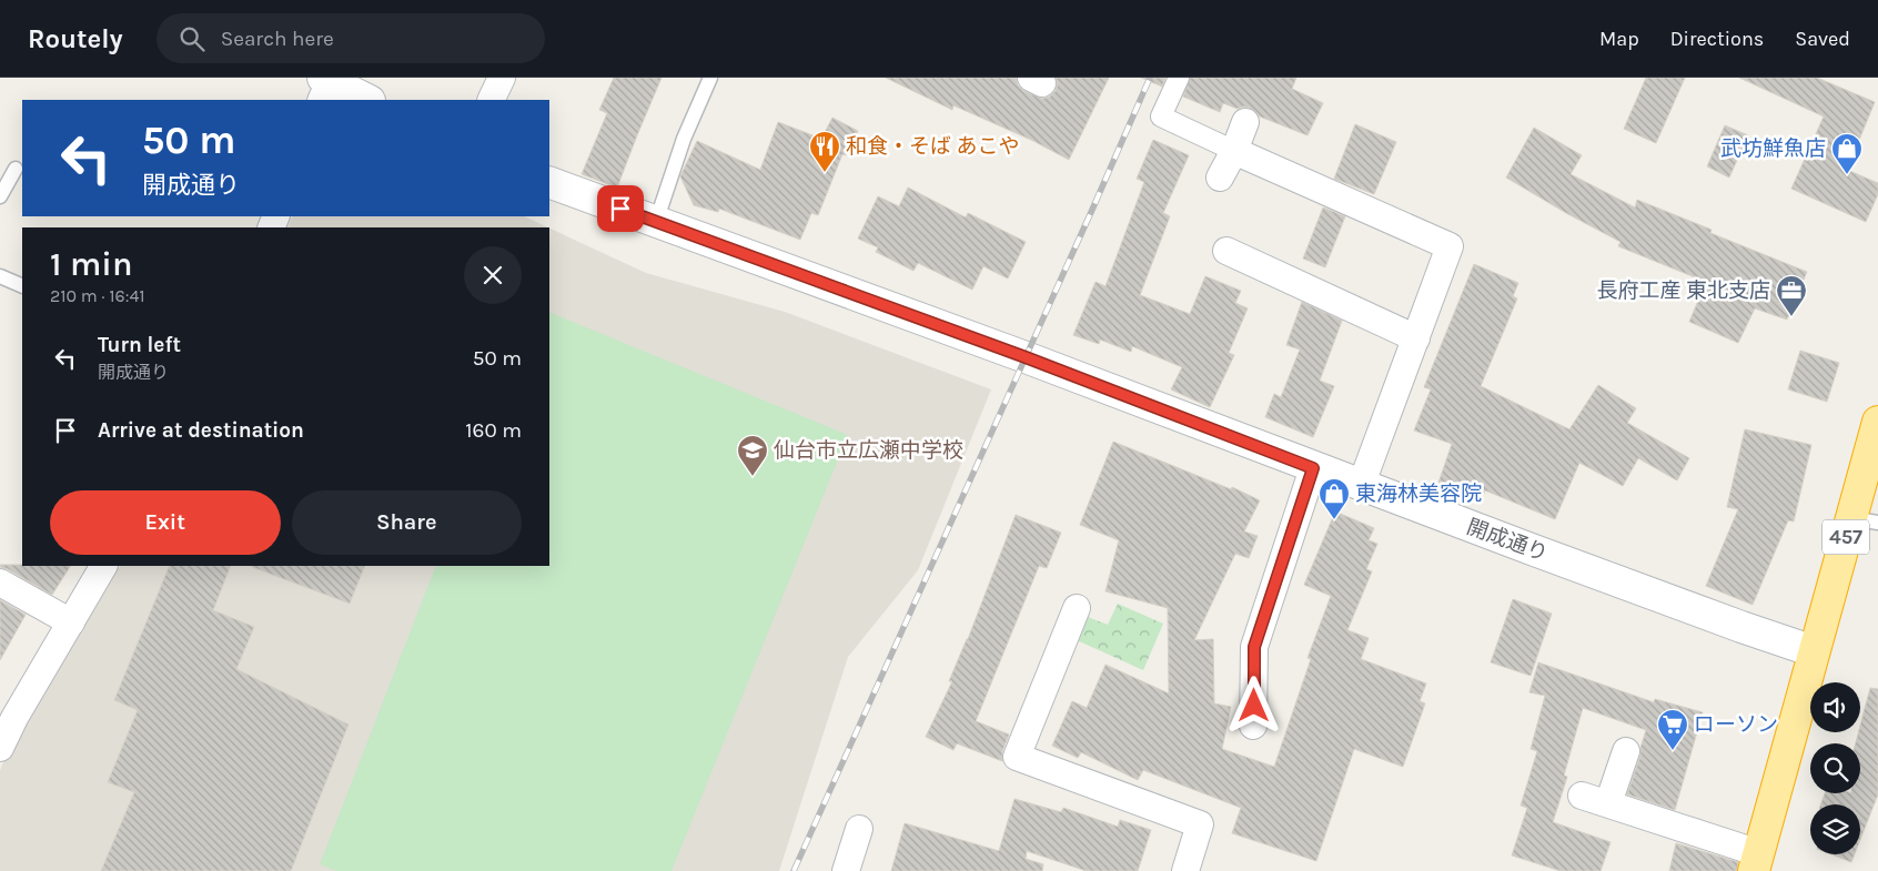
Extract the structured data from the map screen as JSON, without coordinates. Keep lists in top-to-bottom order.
{
  "streets": {
    "highway": ["457"],
    "street": ["開成通り"]
  },
  "crossings": [
    ["457", "開成通り"]
  ],
  "places": {
    "restaurant": ["和食・そば あこや"],
    "shop": ["武坊鮮魚店", "東海林美容院"],
    "office": ["長府工産 東北支店"],
    "school or university": ["仙台市立広瀬中学校"],
    "supermarket": ["ローソン"]
  },
  "page": {
    "header": "Routely",
    "search": "Search here",
    "nav": ["Map", "Directions", "Saved"],
    "turn": ["50 m", "開成通り"],
    "heading": ["1 min", "210 m · 16:41"],
    "list": [
      {
        "name": "Turn left",
        "note": "開成通り",
        "value": "50 m"
      },
      {
        "name": "Arrive at destination",
        "value": "160 m"
      }
    ],
    "buttons": ["Exit", "Share"]
  }
}
